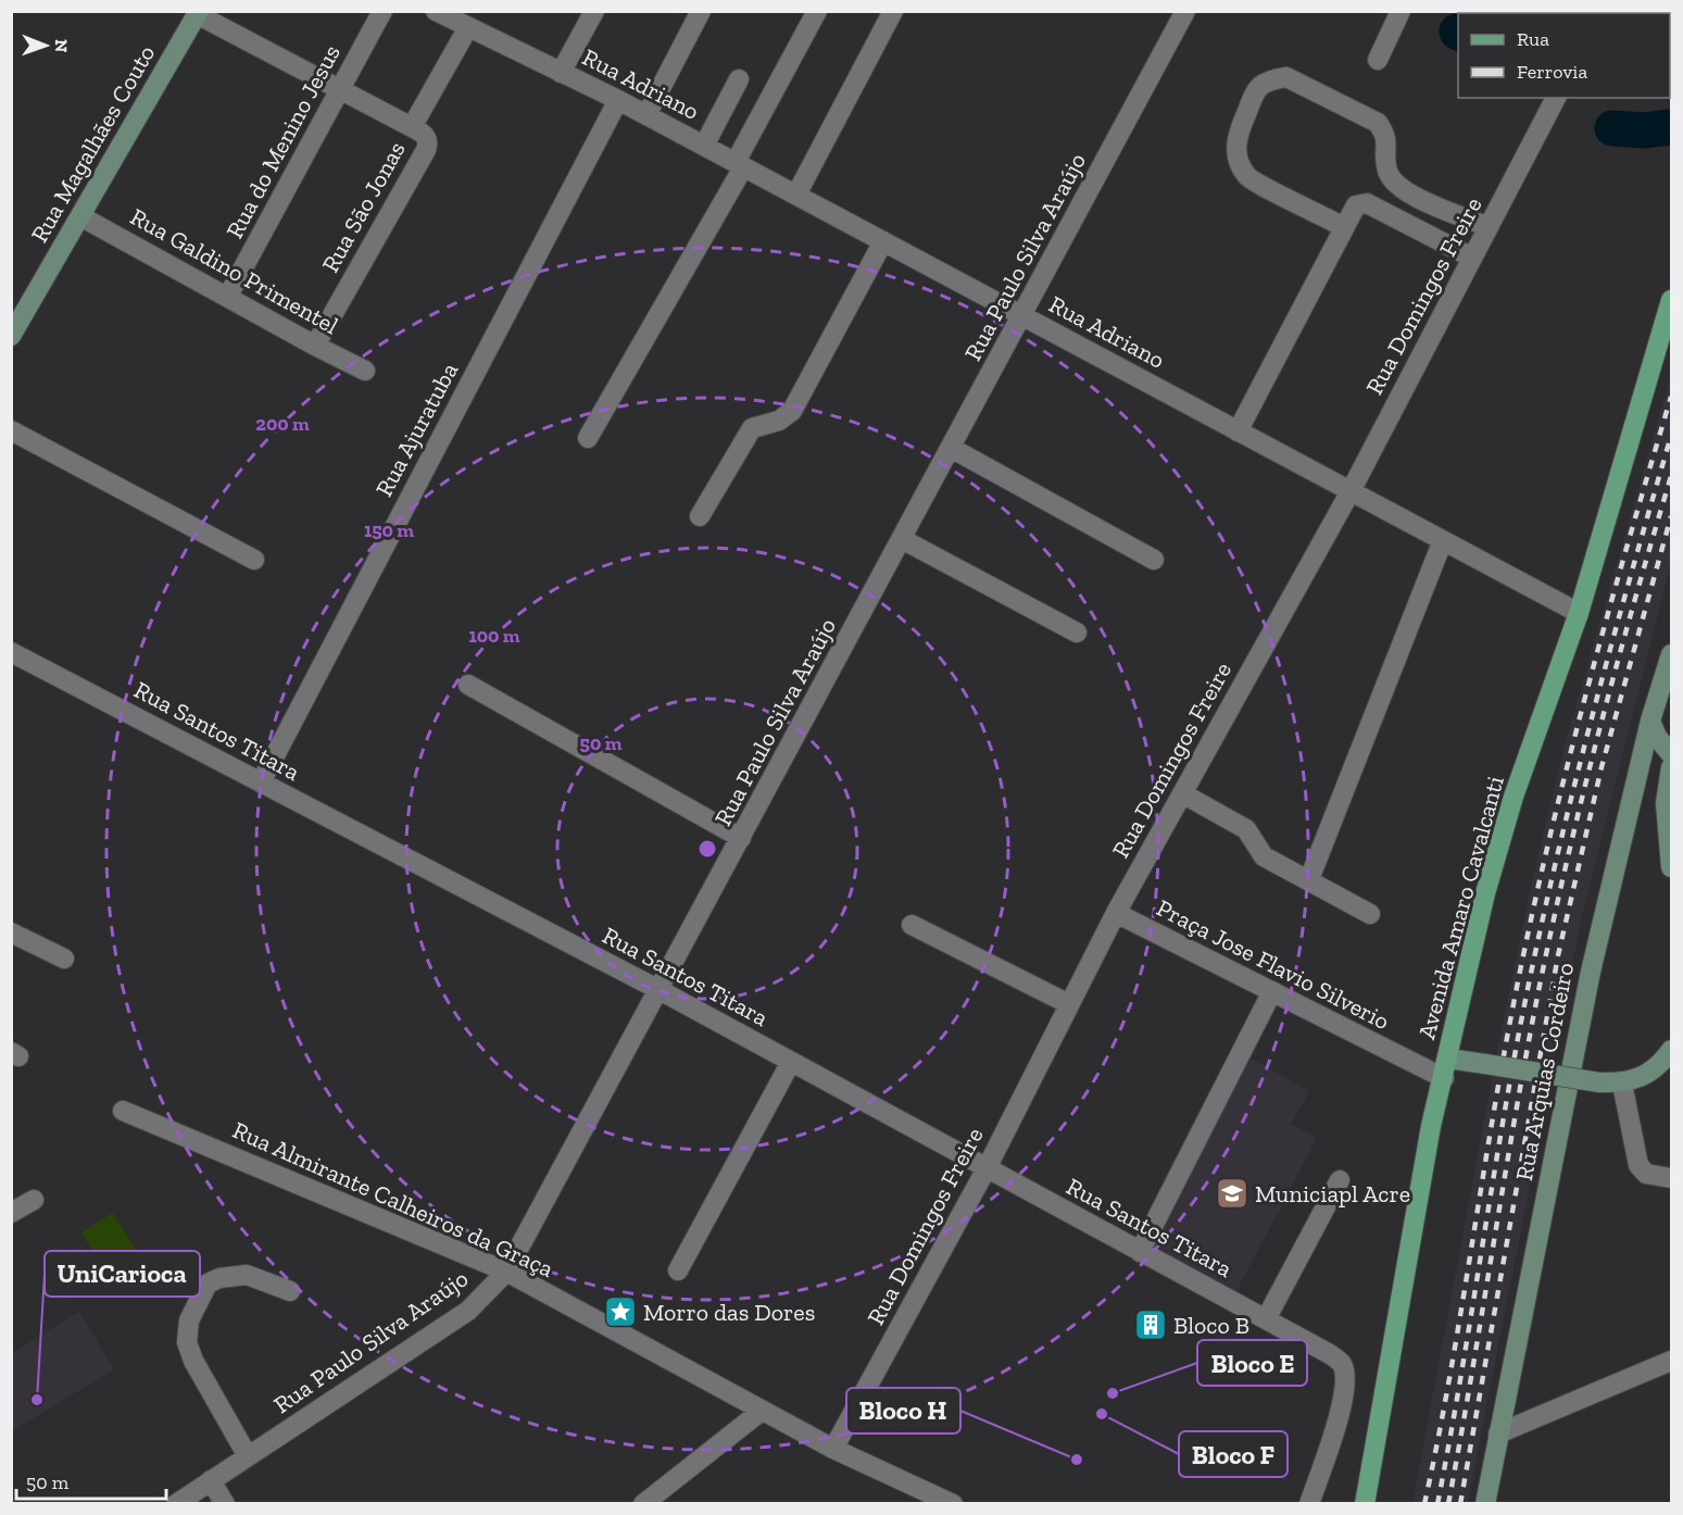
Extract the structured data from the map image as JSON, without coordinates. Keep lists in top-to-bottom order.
{
  "streets": {
    "main road": ["Rua Magalhães Couto", "Avenida Amaro Cavalcanti", "Rua Arquias Cordeiro"],
    "street": [
      "Rua Adriano",
      "Rua do Menino Jesus",
      "Rua São Jonas",
      "Rua Paulo Silva Araújo",
      "Rua Galdino Primentel",
      "Rua Domingos Freire",
      "Rua Ajuratuba",
      "Rua Santos Titara",
      "Praça Jose Flavio Silverio",
      "Rua Almirante Calheiros da Graça"
    ]
  },
  "crossings": [
    ["Rua Adriano", "Rua São Jonas"],
    ["Rua Adriano", "Rua Paulo Silva Araújo"],
    ["Rua Adriano", "Rua Domingos Freire"],
    ["Rua Adriano", "Rua Ajuratuba"],
    ["Rua Adriano", "Avenida Amaro Cavalcanti"],
    ["Rua do Menino Jesus", "Rua Galdino Primentel"],
    ["Rua Magalhães Couto", "Rua Galdino Primentel"],
    ["Rua São Jonas", "Rua Galdino Primentel"],
    ["Rua Paulo Silva Araújo", "Rua Santos Titara"],
    ["Rua Paulo Silva Araújo", "Rua Almirante Calheiros da Graça"],
    ["Rua Domingos Freire", "Rua Santos Titara"],
    ["Rua Domingos Freire", "Praça Jose Flavio Silverio"],
    ["Rua Domingos Freire", "Rua Almirante Calheiros da Graça"],
    ["Rua Ajuratuba", "Rua Santos Titara"],
    ["Avenida Amaro Cavalcanti", "Praça Jose Flavio Silverio"]
  ],
  "places": {
    "school or university": ["Municiapl Acre"],
    "place": ["Morro das Dores"],
    "building": ["Bloco B"],
    "other": [
      "Bloco E",
      "UniCarioca",
      "Bloco F",
      "Bloco H"
    ]
  },
  "legend": ["Rua", "Ferrovia"],
  "scale_bar": "50 m",
  "north": "right",
  "rings": [
    "200 m",
    "150 m",
    "100 m",
    "50 m"
  ]
}
